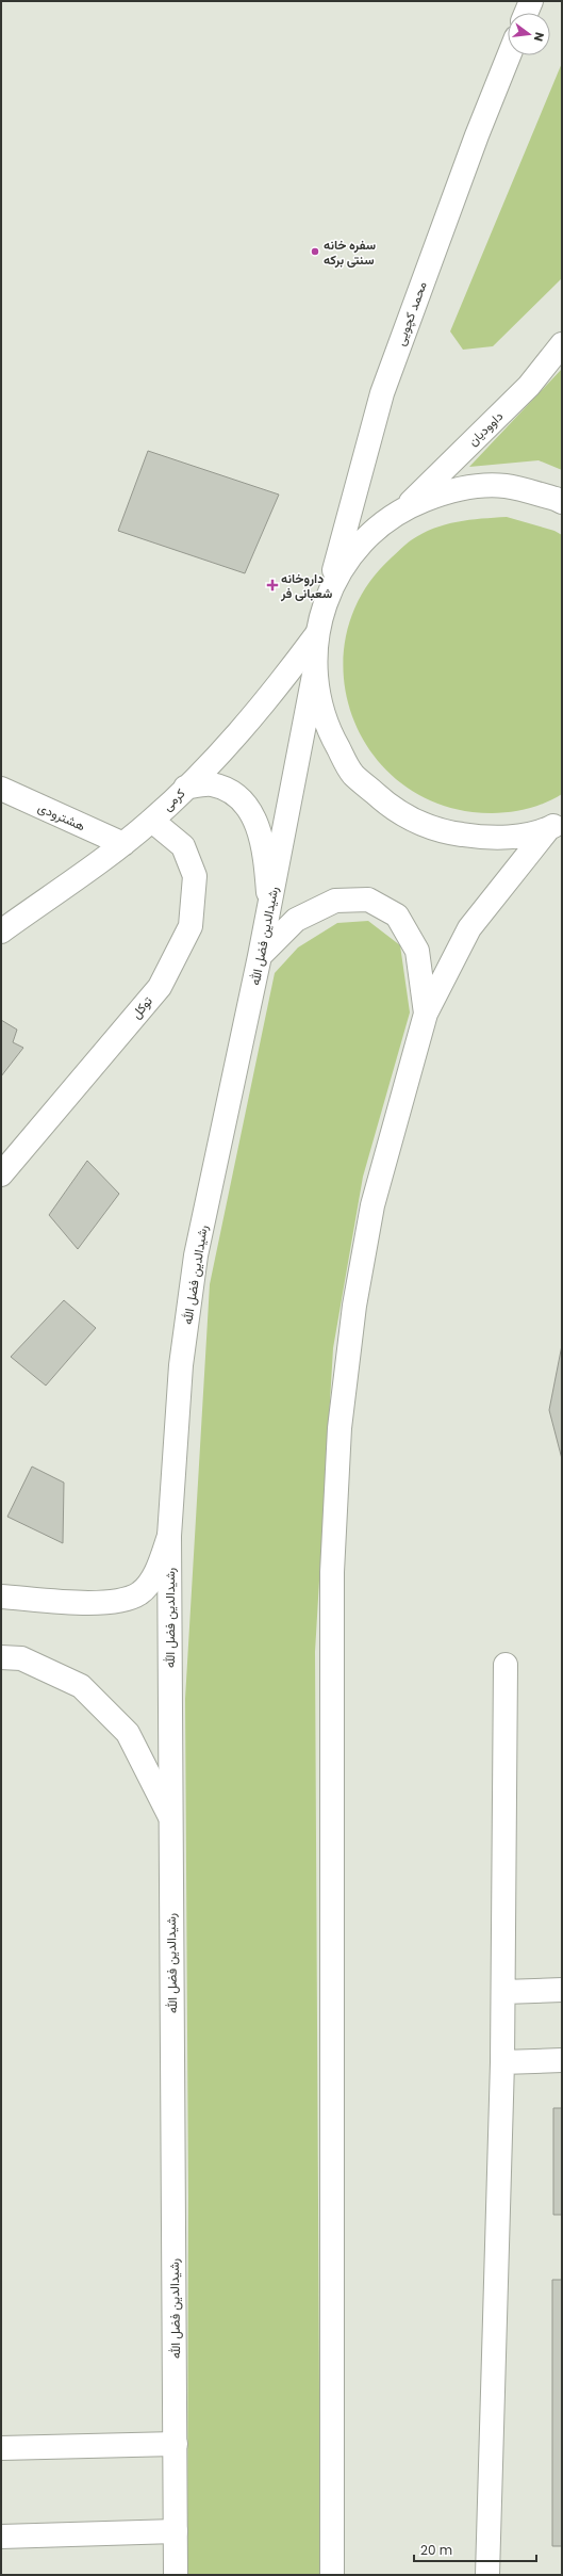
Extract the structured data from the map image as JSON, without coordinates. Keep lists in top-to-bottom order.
{
  "streets": {
    "main road": [
      "محمد کچویی",
      "داوودیان",
      "کرمی",
      "هشترودی",
      "رشیدالدین فضل الله",
      "توکل"
    ]
  },
  "crossings": [
    ["کرمی", "هشترودی"],
    ["کرمی", "توکل"]
  ],
  "places": {
    "other": ["سفره خانه سنتی برکه"],
    "health": ["داروخانه شعبانی فر"]
  },
  "scale_bar": "20 m",
  "north": "right"
}
